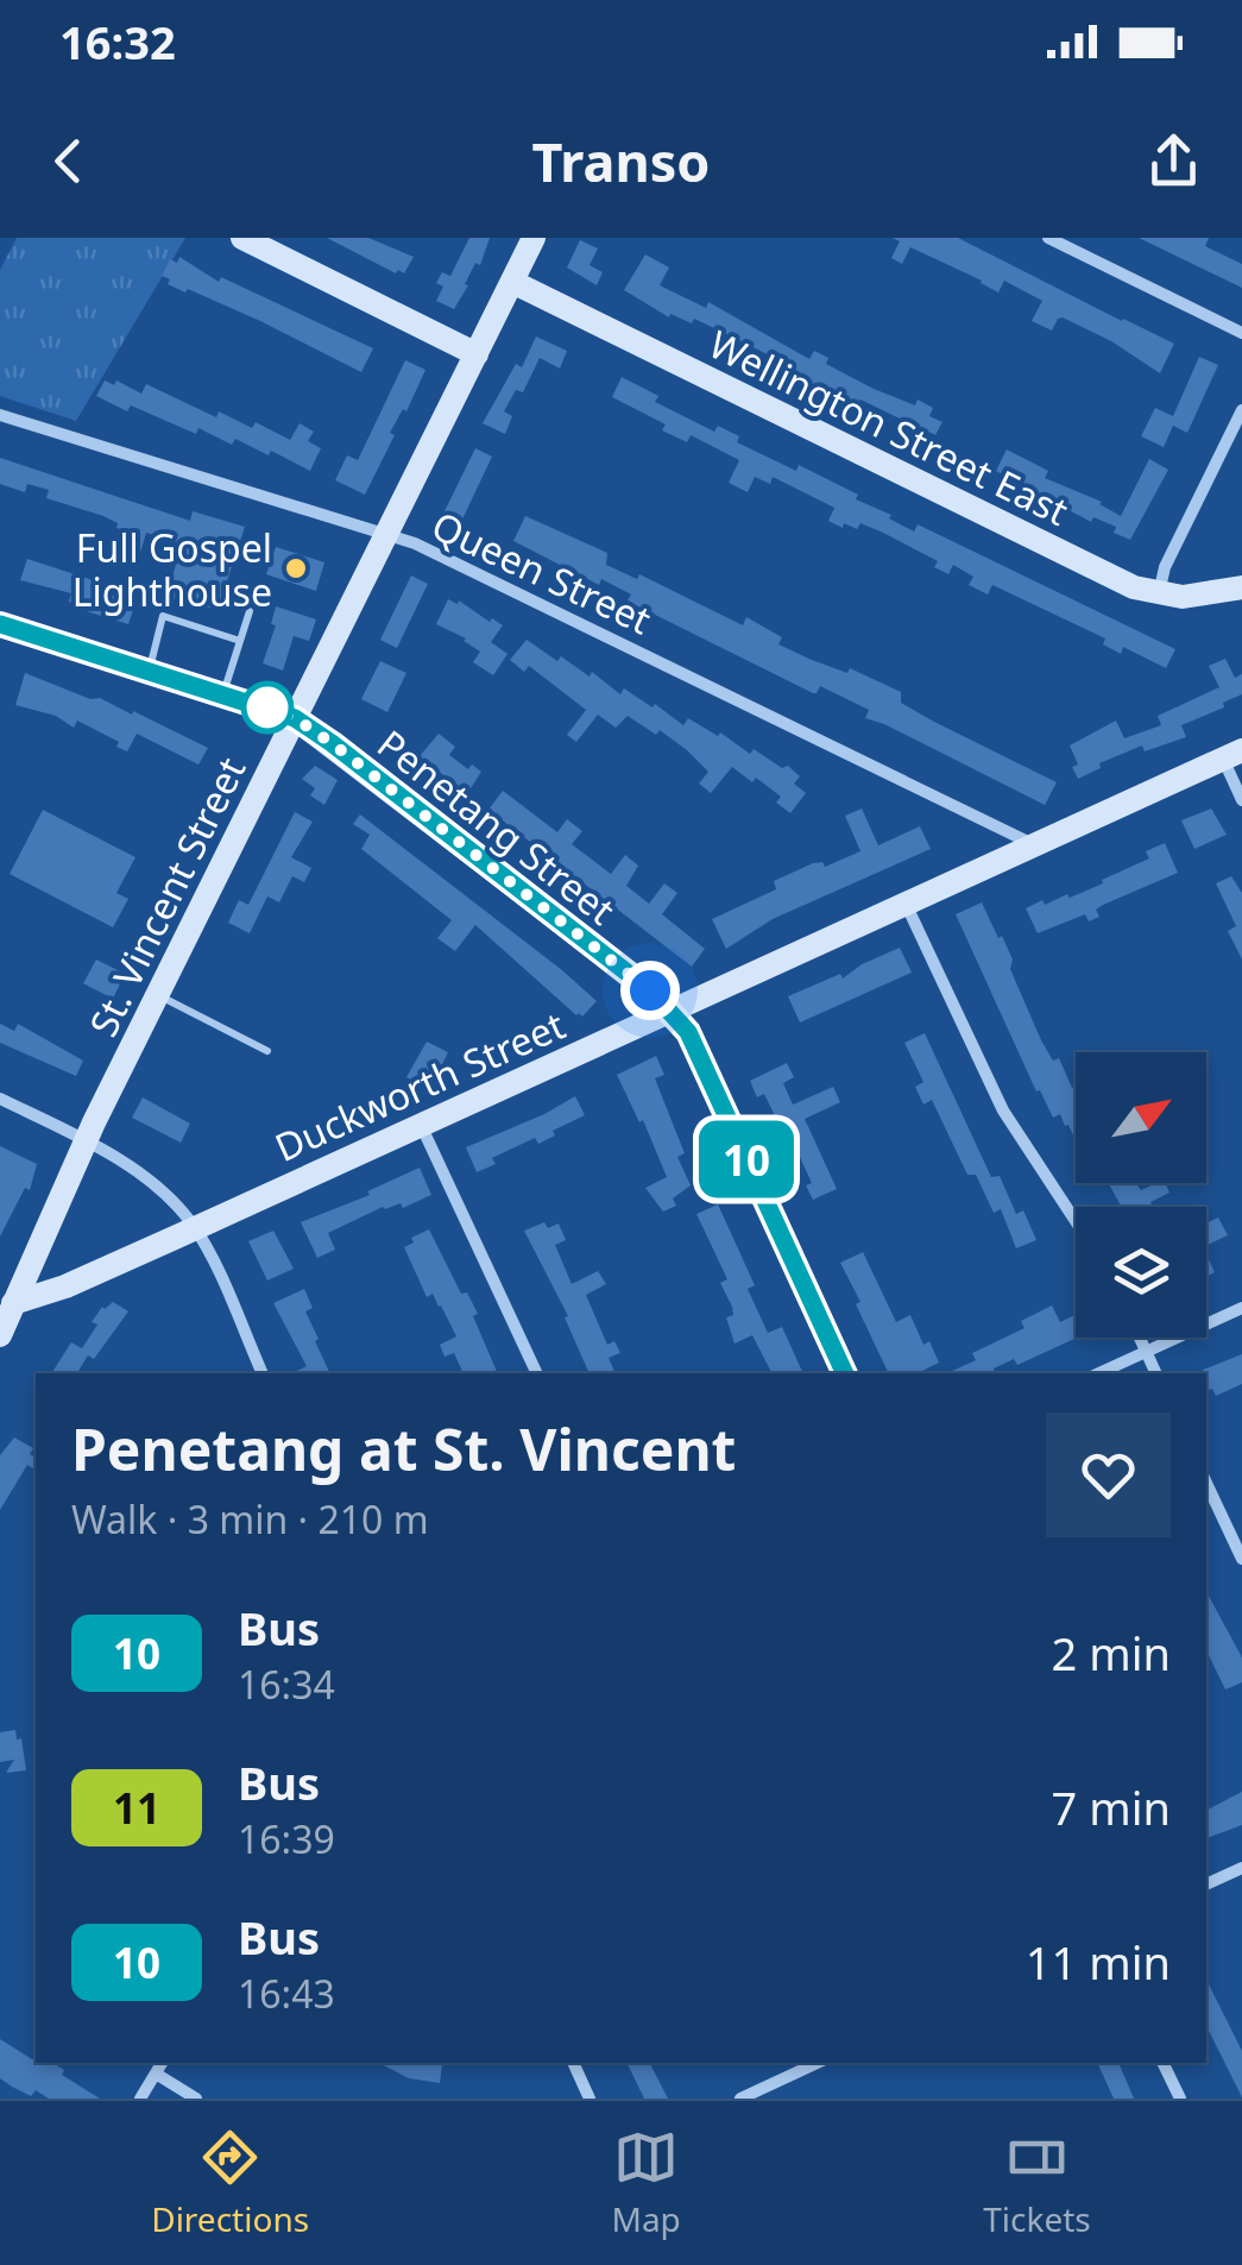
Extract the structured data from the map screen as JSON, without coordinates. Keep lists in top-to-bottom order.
{
  "streets": {
    "main road": [
      "Wellington Street East",
      "Penetang Street",
      "St. Vincent Street",
      "Duckworth Street"
    ],
    "street": ["Queen Street"]
  },
  "crossings": [
    ["Wellington Street East", "St. Vincent Street"],
    ["Queen Street", "St. Vincent Street"],
    ["Queen Street", "Duckworth Street"],
    ["Penetang Street", "St. Vincent Street"],
    ["Penetang Street", "Duckworth Street"],
    ["St. Vincent Street", "Duckworth Street"]
  ],
  "places": ["Full Gospel Lighthouse"],
  "lines": ["bus line 10"],
  "north": "top right",
  "page": {
    "status": "16:32",
    "header": "Transo",
    "on_map": "10",
    "heading": ["Penetang at St. Vincent", "Walk · 3 min · 210 m"],
    "list": [
      {
        "mark": "10",
        "name": "Bus",
        "note": "16:34",
        "value": "2 min"
      },
      {
        "mark": "11",
        "name": "Bus",
        "note": "16:39",
        "value": "7 min"
      },
      {
        "mark": "10",
        "name": "Bus",
        "note": "16:43",
        "value": "11 min"
      }
    ],
    "tabs": ["Directions", "Map", "Tickets"]
  }
}
